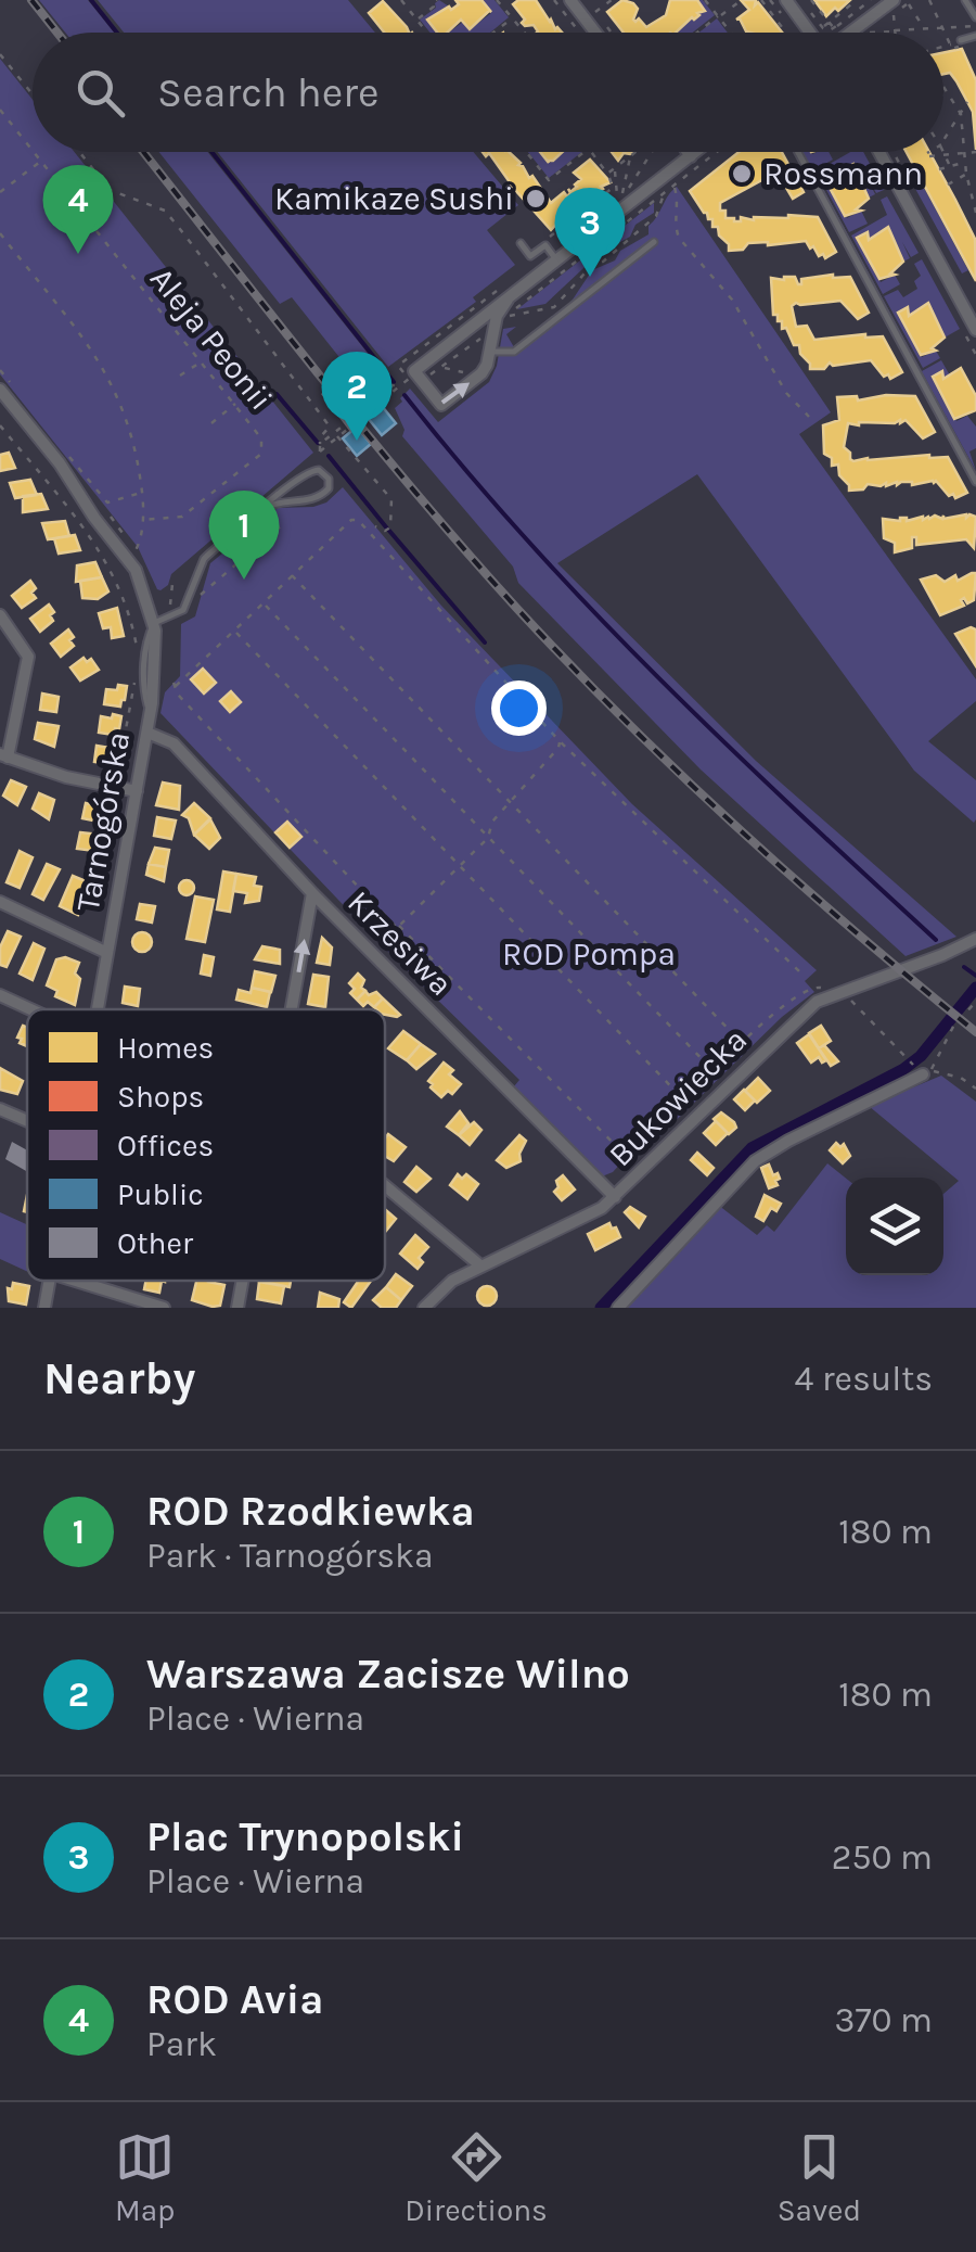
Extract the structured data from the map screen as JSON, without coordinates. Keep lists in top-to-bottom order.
{
  "streets": {
    "street": ["Tarnogórska", "Krzesiwa", "Bukowiecka"],
    "path": ["Aleja Peonii"]
  },
  "crossings": [
    ["Tarnogórska", "Krzesiwa"],
    ["Krzesiwa", "Bukowiecka"]
  ],
  "parks": ["ROD Pompa"],
  "places": ["Rossmann", "Kamikaze Sushi"],
  "legend": [
    "Homes",
    "Shops",
    "Offices",
    "Public",
    "Other"
  ],
  "page": {
    "search": "Search here",
    "pins": [
      "4",
      "3",
      "2",
      "1"
    ],
    "heading": ["Nearby", "4 results"],
    "list": [
      {
        "mark": "1",
        "name": "ROD Rzodkiewka",
        "note": "Park · Tarnogórska",
        "value": "180 m"
      },
      {
        "mark": "2",
        "name": "Warszawa Zacisze Wilno",
        "note": "Place · Wierna",
        "value": "180 m"
      },
      {
        "mark": "3",
        "name": "Plac Trynopolski",
        "note": "Place · Wierna",
        "value": "250 m"
      },
      {
        "mark": "4",
        "name": "ROD Avia",
        "note": "Park",
        "value": "370 m"
      }
    ],
    "nav": ["Map", "Directions", "Saved"]
  }
}
